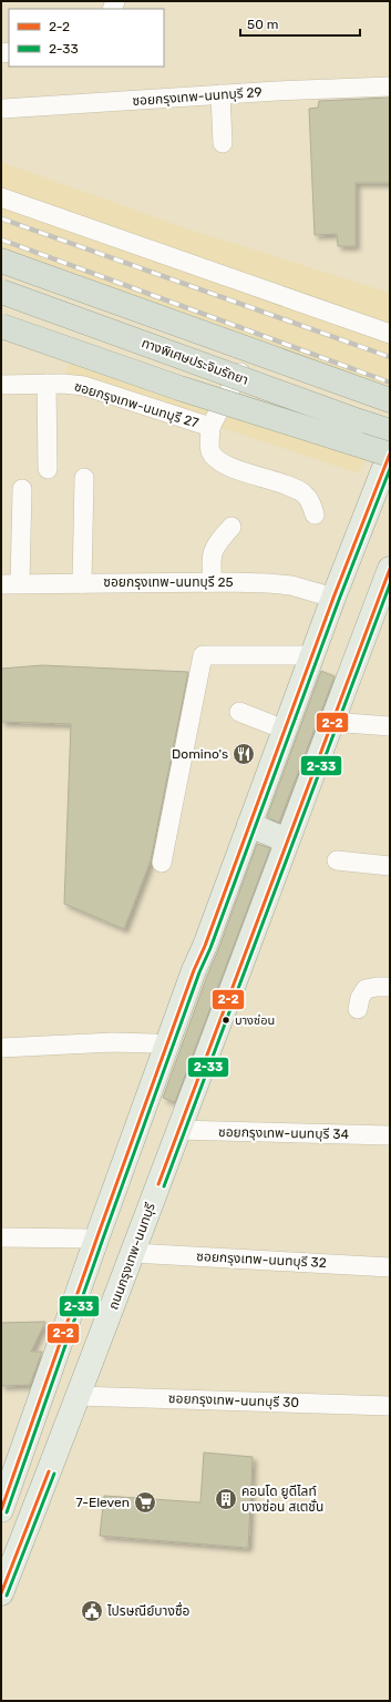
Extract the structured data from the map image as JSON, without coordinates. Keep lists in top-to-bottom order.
{
  "streets": {
    "highway": ["ทางพิเศษประจิมรัถยา"],
    "main road": ["ถนนกรุงเทพ-นนทบุรี"],
    "street": [
      "ซอยกรุงเทพ-นนทบุรี 29",
      "ซอยกรุงเทพ-นนทบุรี 27",
      "ซอยกรุงเทพ-นนทบุรี 25",
      "ซอยกรุงเทพ-นนทบุรี 34",
      "ซอยกรุงเทพ-นนทบุรี 32",
      "ซอยกรุงเทพ-นนทบุรี 30"
    ]
  },
  "crossings": [
    ["ซอยกรุงเทพ-นนทบุรี 34", "ถนนกรุงเทพ-นนทบุรี"],
    ["ถนนกรุงเทพ-นนทบุรี", "ซอยกรุงเทพ-นนทบุรี 32"],
    ["ถนนกรุงเทพ-นนทบุรี", "ซอยกรุงเทพ-นนทบุรี 30"]
  ],
  "places": {
    "restaurant": ["Domino's"],
    "other": ["บางซ่อน"],
    "building": ["คอนโด ยูดีไลท์ บางซ่อน สเตชั่น"],
    "supermarket": ["7-Eleven"],
    "public building": ["ไปรษณีย์บางซื่อ"]
  },
  "lines": ["transit line 2-2", "transit line 2-33"],
  "legend": ["2-2", "2-33"],
  "scale_bar": "50 m"
}
